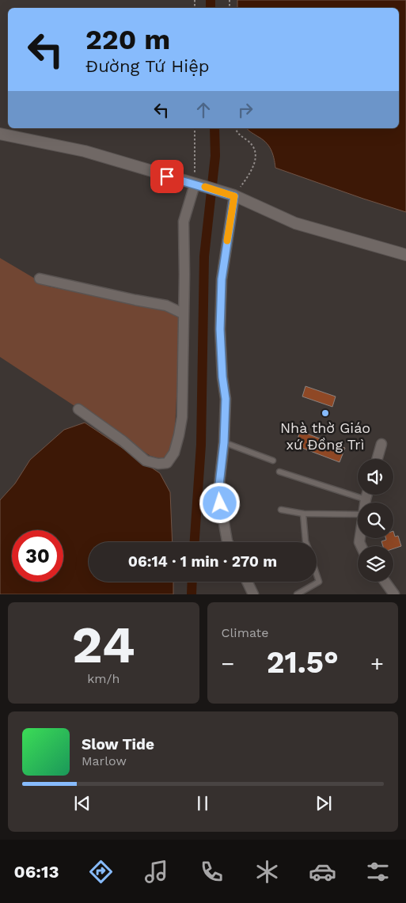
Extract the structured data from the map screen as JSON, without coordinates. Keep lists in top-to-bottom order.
{
  "places": ["Nhà thờ Giáo xứ Đồng Trì"],
  "page": {
    "turn": ["220 m", "Đường Tứ Hiệp"],
    "limit": "30",
    "trip": "06:14 · 1 min · 270 m",
    "tile": [
      ["24", "km/h"],
      "Climate"
    ],
    "heat": ["−", "21.5°", "+"],
    "song": ["Slow Tide", "Marlow"],
    "tabs": "06:13"
  }
}
